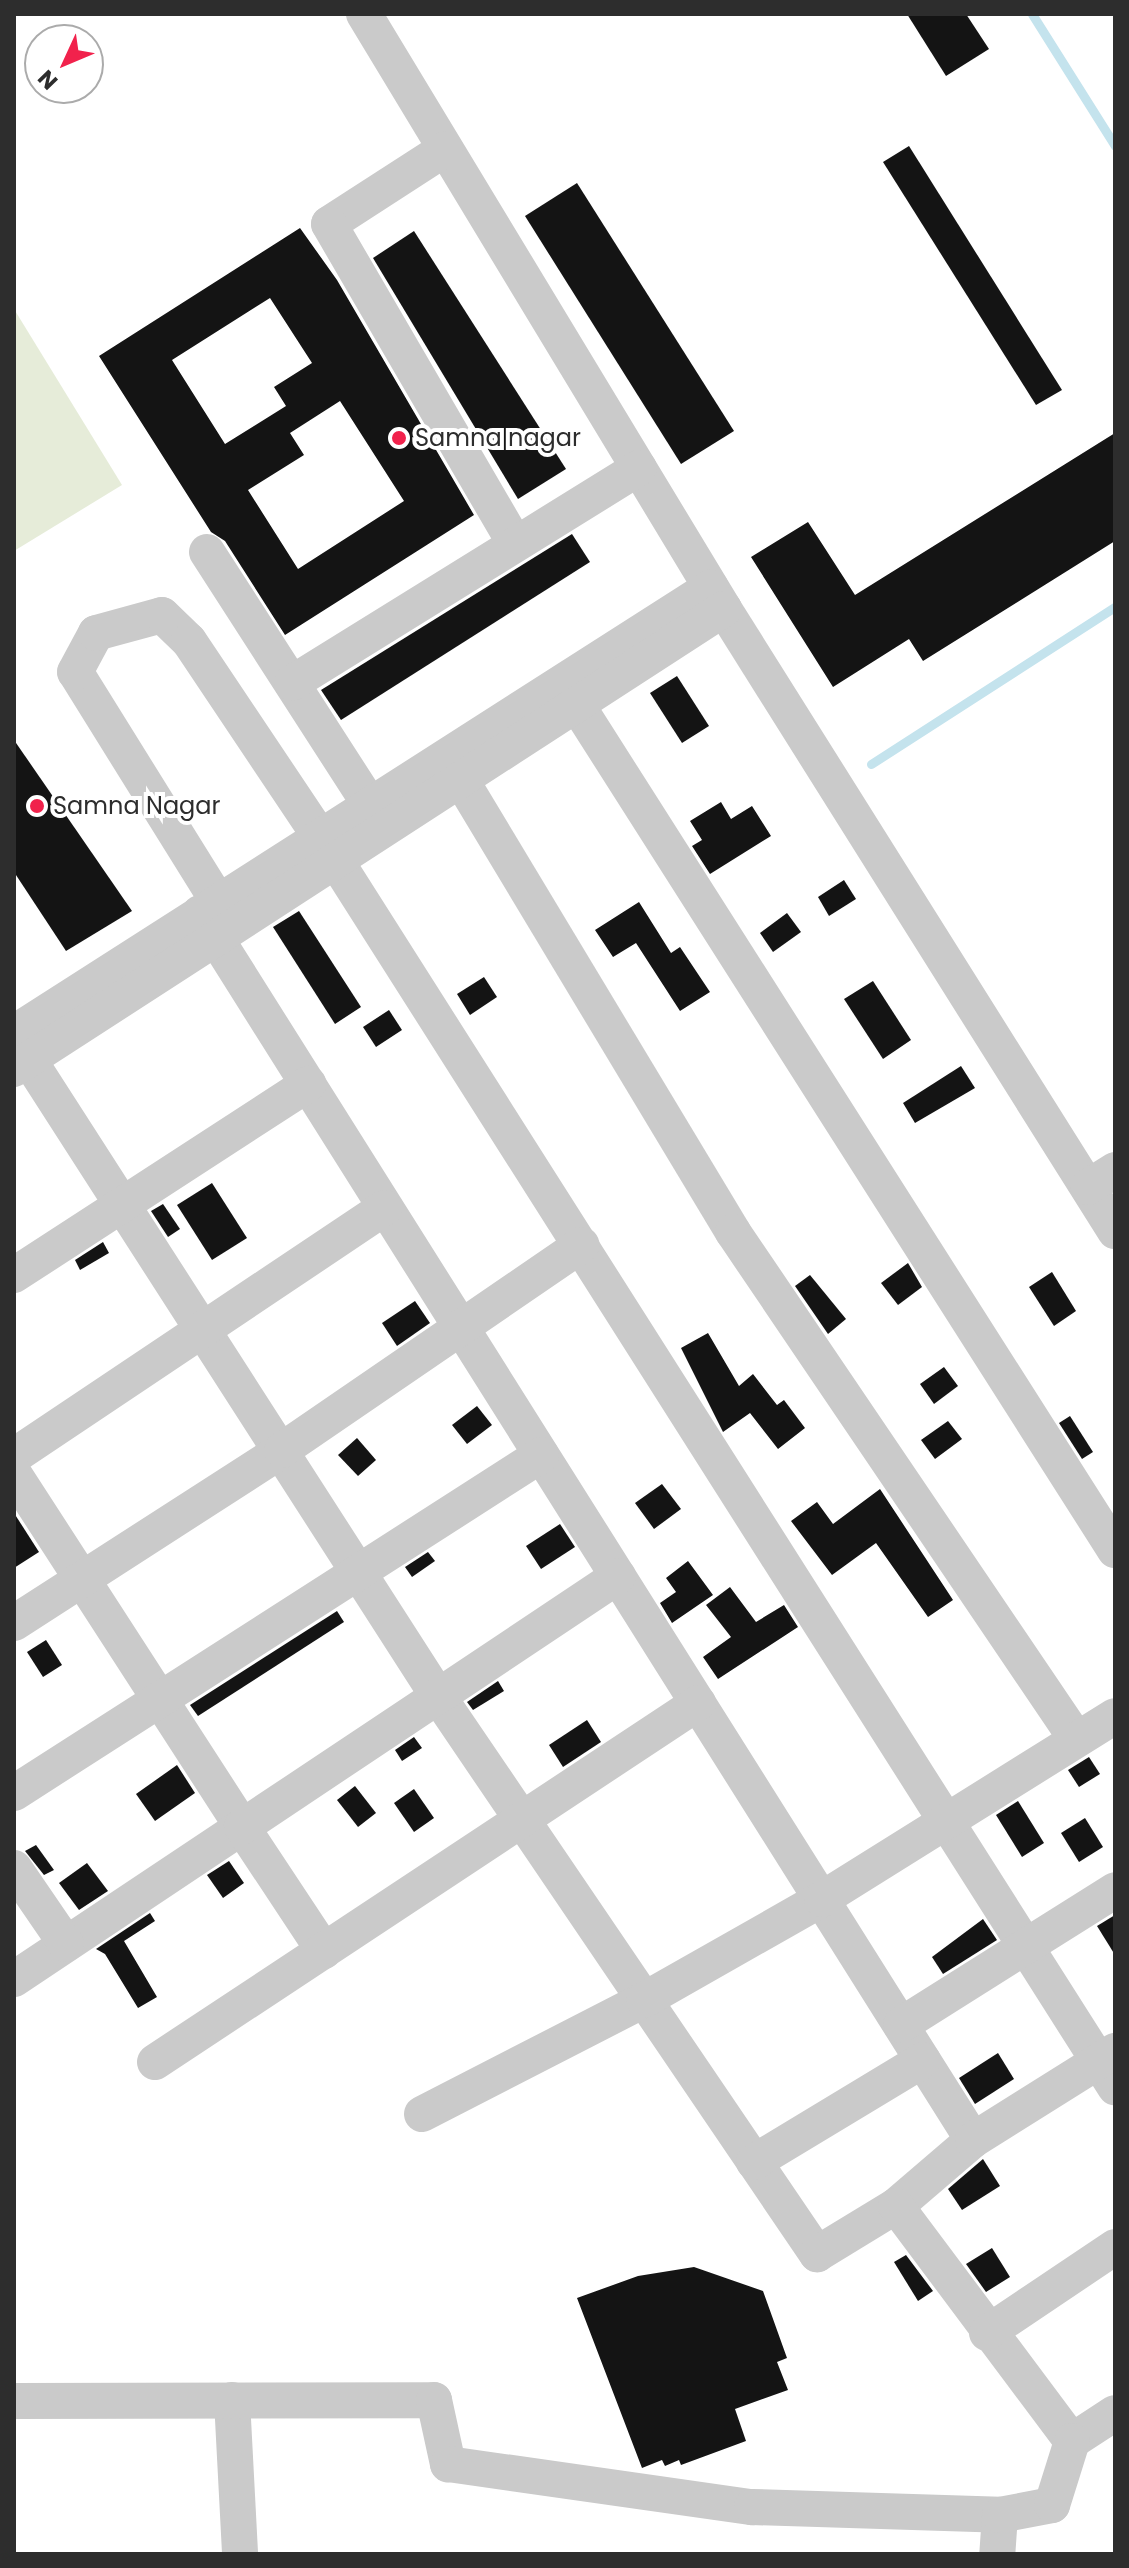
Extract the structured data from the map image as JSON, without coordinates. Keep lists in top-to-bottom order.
{
  "places": ["Samna nagar", "Samna Nagar"],
  "north": "bottom left"
}
